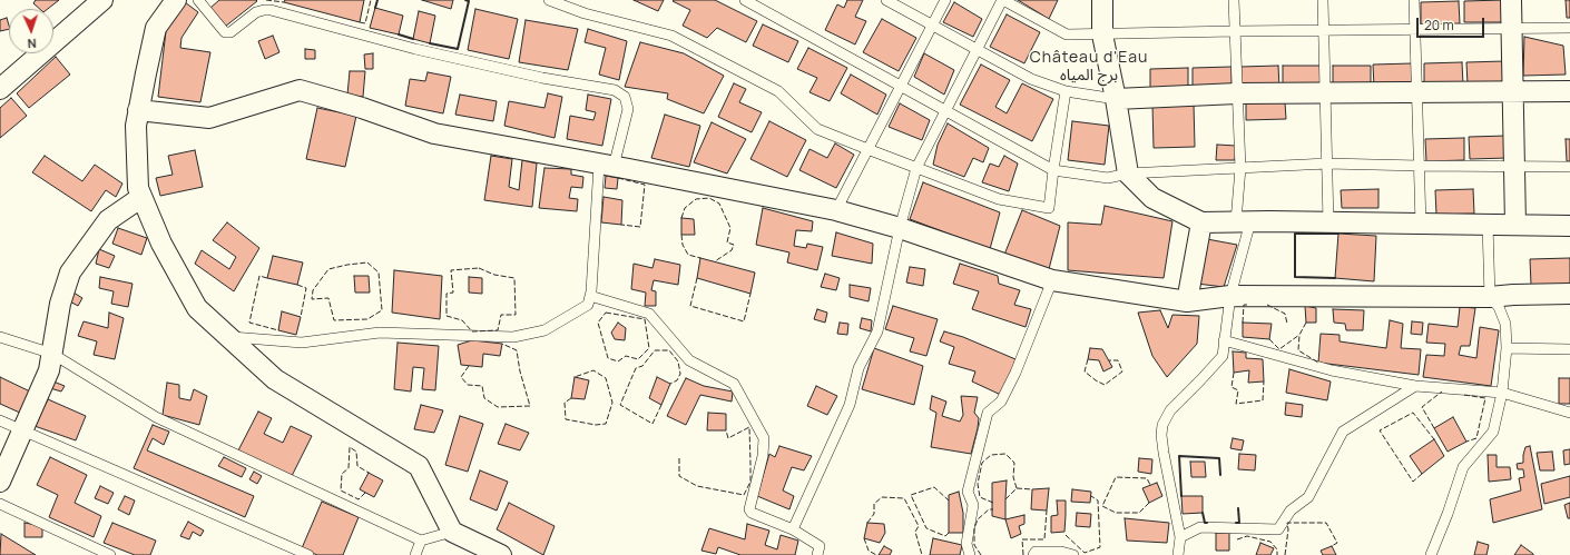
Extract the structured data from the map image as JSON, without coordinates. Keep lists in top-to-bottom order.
{
  "districts": ["Château d'Eau برج المياه"],
  "scale_bar": "20 m",
  "north": "bottom"
}
